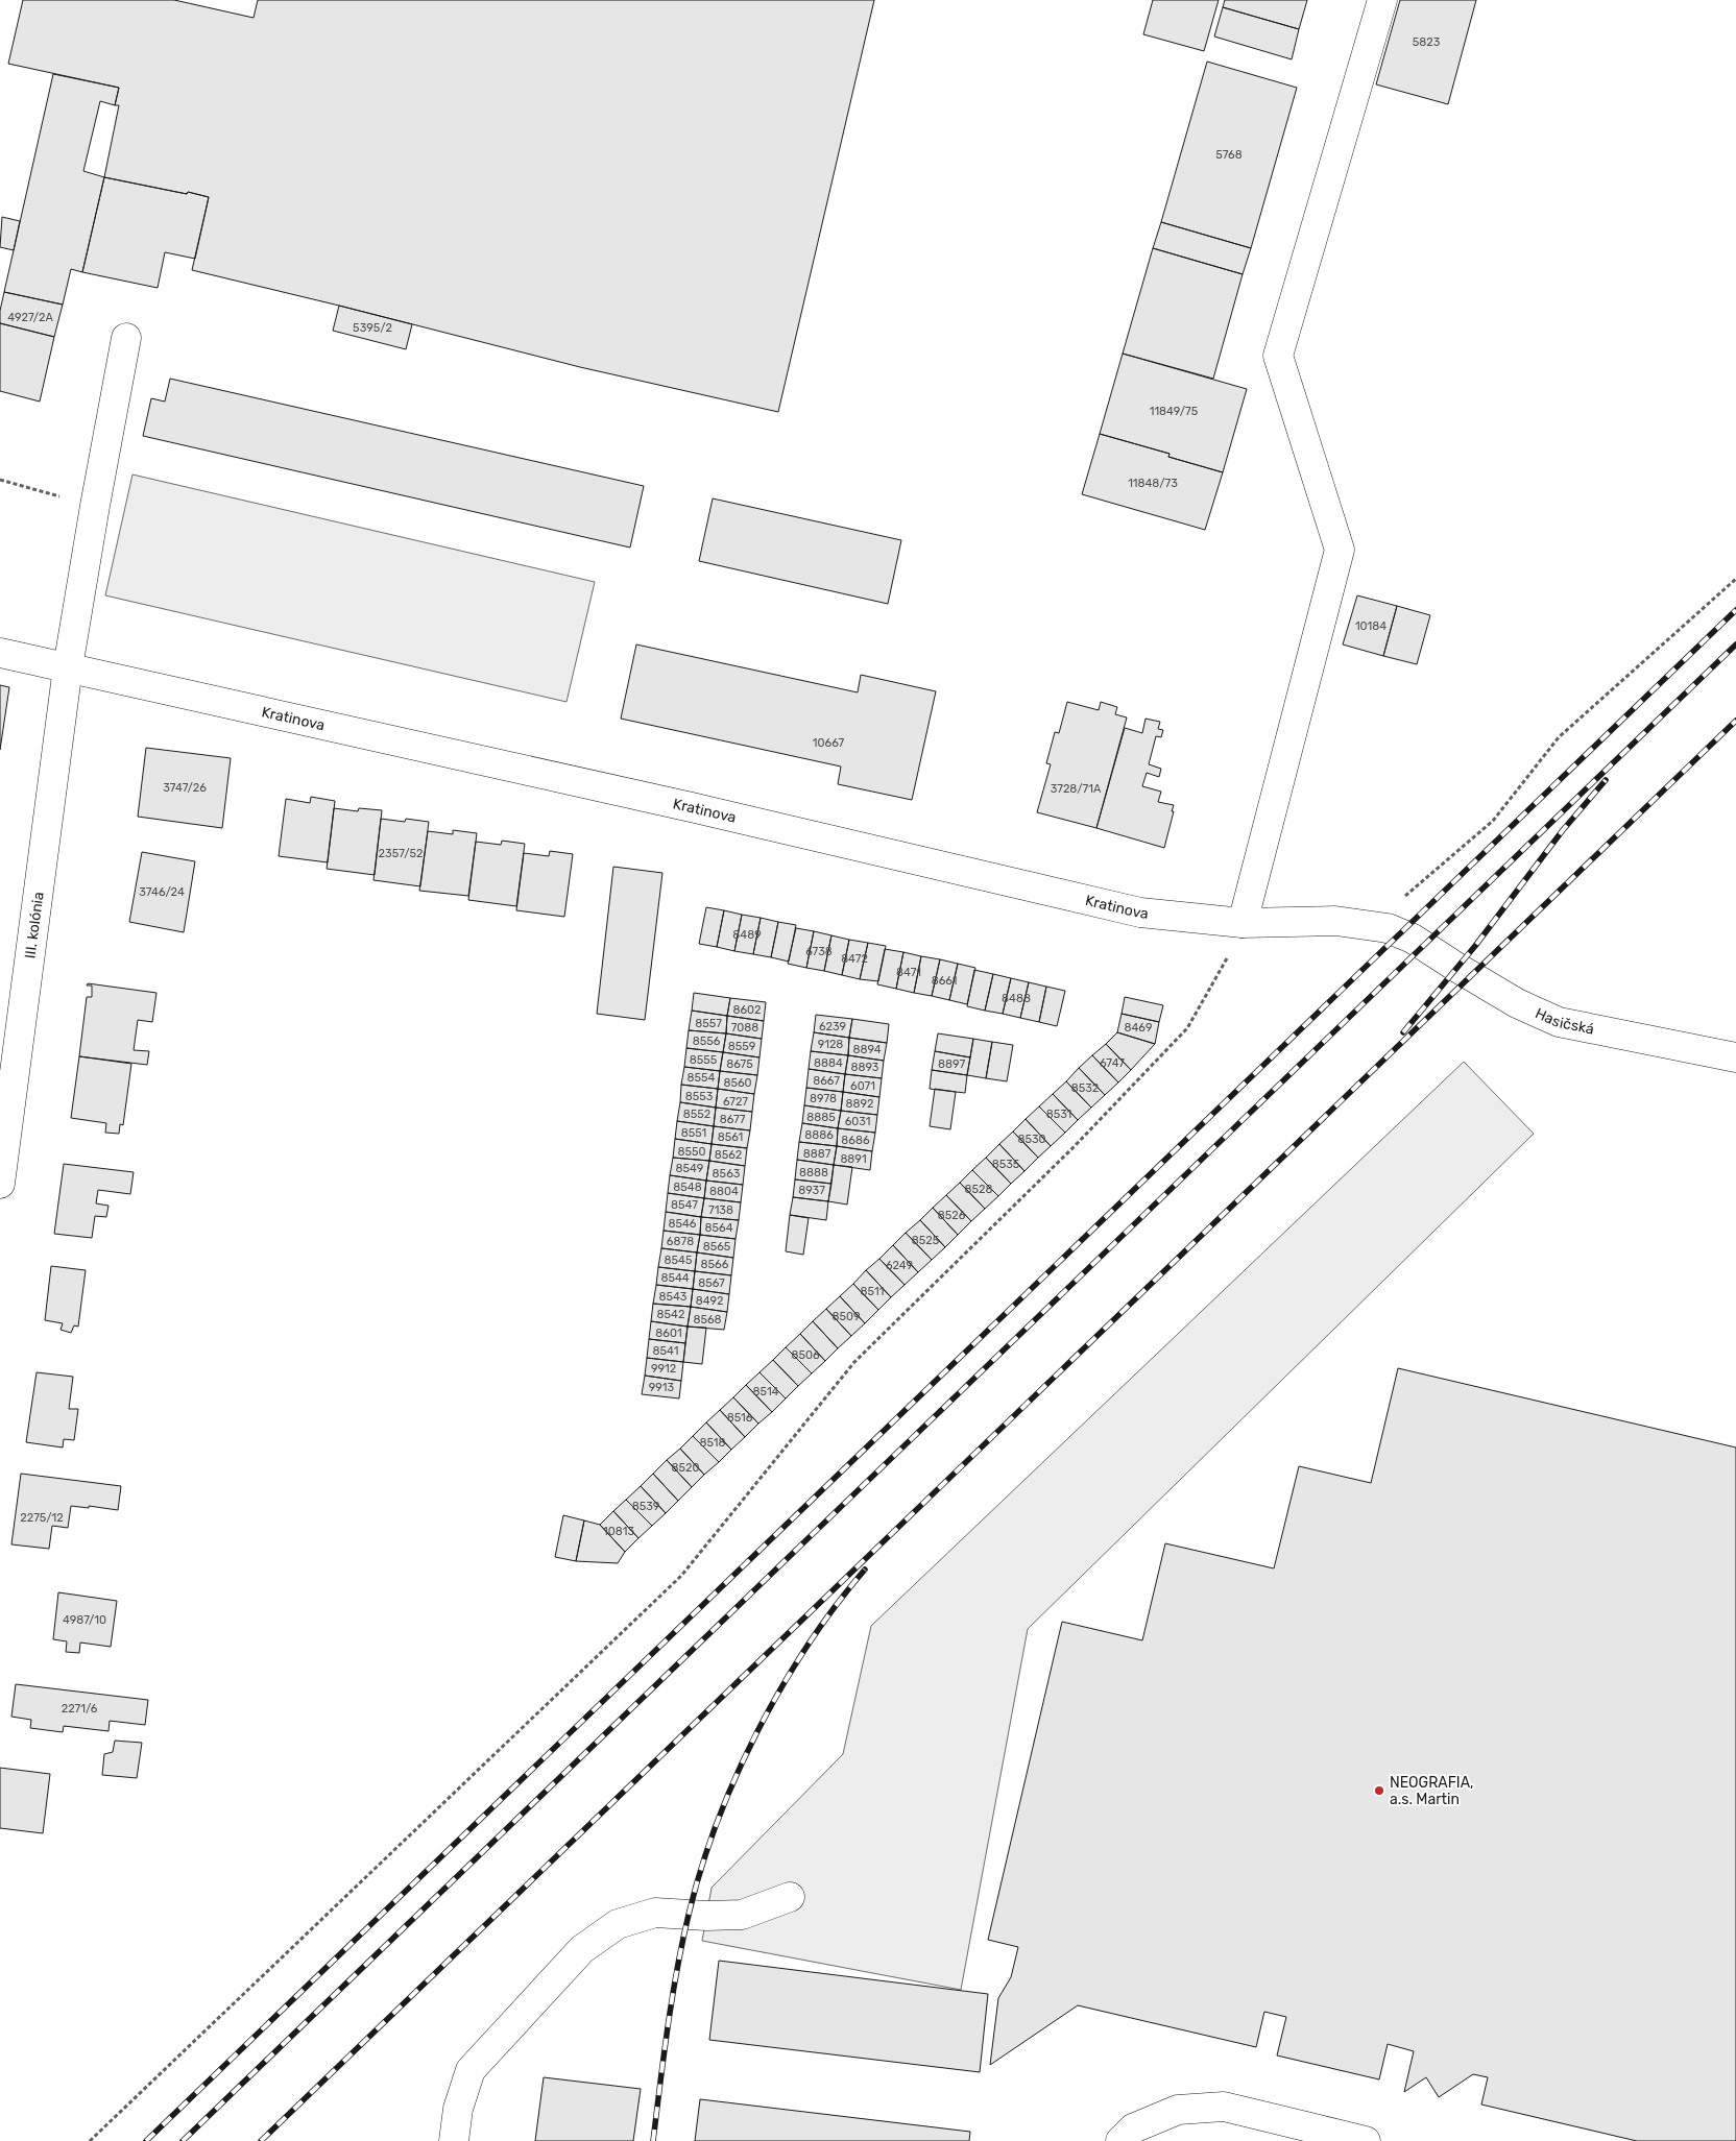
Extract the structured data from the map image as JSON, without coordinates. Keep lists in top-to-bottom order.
{
  "streets": {
    "street": ["Kratinova", "III. kolónia", "Hasičská"]
  },
  "crossings": [
    ["Kratinova", "III. kolónia"],
    ["Kratinova", "Hasičská"]
  ],
  "places": ["NEOGRAFIA, a.s. Martin"],
  "house_numbers": [
    "5823",
    "5768",
    "4927/2A",
    "5395/2",
    "11849/75",
    "11848/73",
    "10184",
    "10667",
    "3747/26",
    "3728/71A",
    "2357/52",
    "3746/24",
    "8489",
    "6738",
    "8472",
    "8471",
    "8661",
    "8488",
    "8602",
    "8557",
    "6239",
    "7088",
    "8469",
    "8556",
    "9128",
    "8559",
    "8894",
    "8555",
    "8884",
    "6747",
    "8675",
    "8897",
    "8893",
    "8554",
    "8667",
    "8560",
    "6071",
    "8532",
    "8553",
    "8978",
    "6727",
    "8892",
    "8552",
    "8531",
    "8885",
    "8677",
    "6031",
    "8551",
    "8886",
    "8561",
    "8530",
    "8686",
    "8550",
    "8887",
    "8562",
    "8891",
    "8535",
    "8549",
    "8888",
    "8563",
    "8548",
    "8528",
    "8937",
    "8804",
    "8547",
    "7138",
    "8526",
    "8546",
    "8564",
    "8525",
    "6878",
    "8565",
    "8545",
    "8566",
    "6249",
    "8544",
    "8567",
    "8511",
    "8543",
    "8492",
    "8542",
    "8509",
    "8568",
    "8601",
    "8541",
    "8506",
    "9912",
    "9913",
    "8514",
    "8516",
    "8518",
    "8520",
    "8539",
    "2275/12",
    "10813",
    "4987/10",
    "2271/6"
  ]
}
